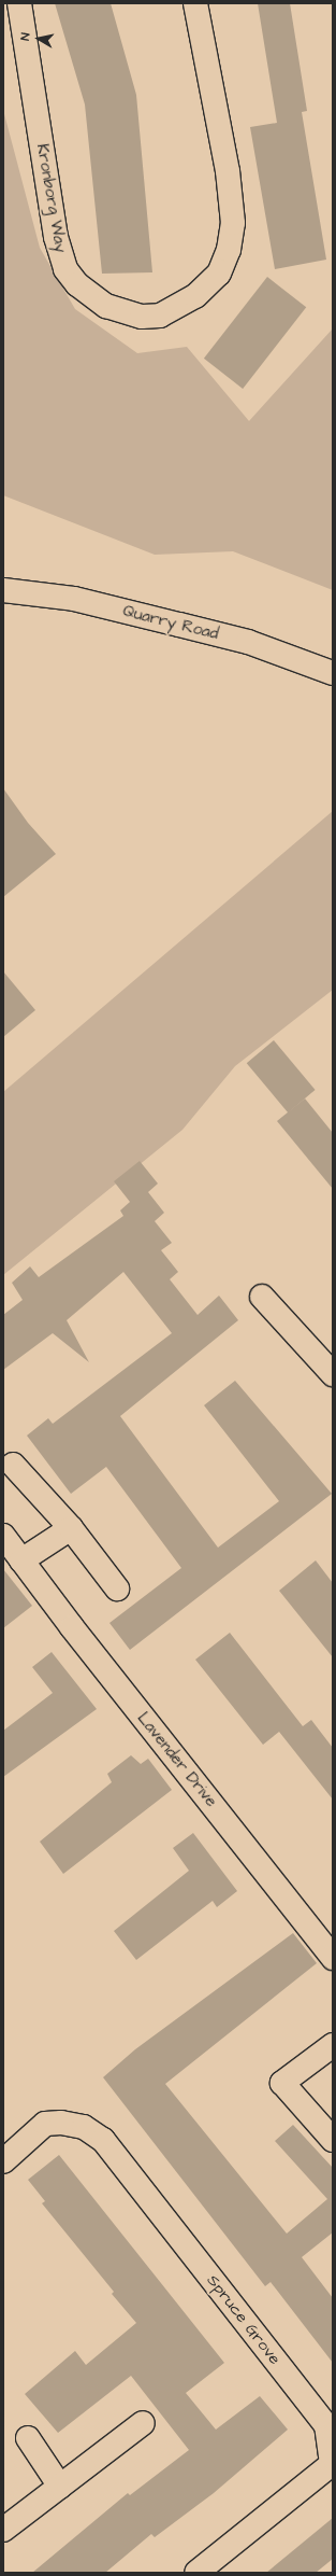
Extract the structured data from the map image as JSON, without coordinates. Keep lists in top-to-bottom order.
{
  "streets": {
    "street": [
      "Kronborg Way",
      "Quarry Road",
      "Lavender Drive",
      "Spruce Grove"
    ]
  },
  "north": "left"
}
